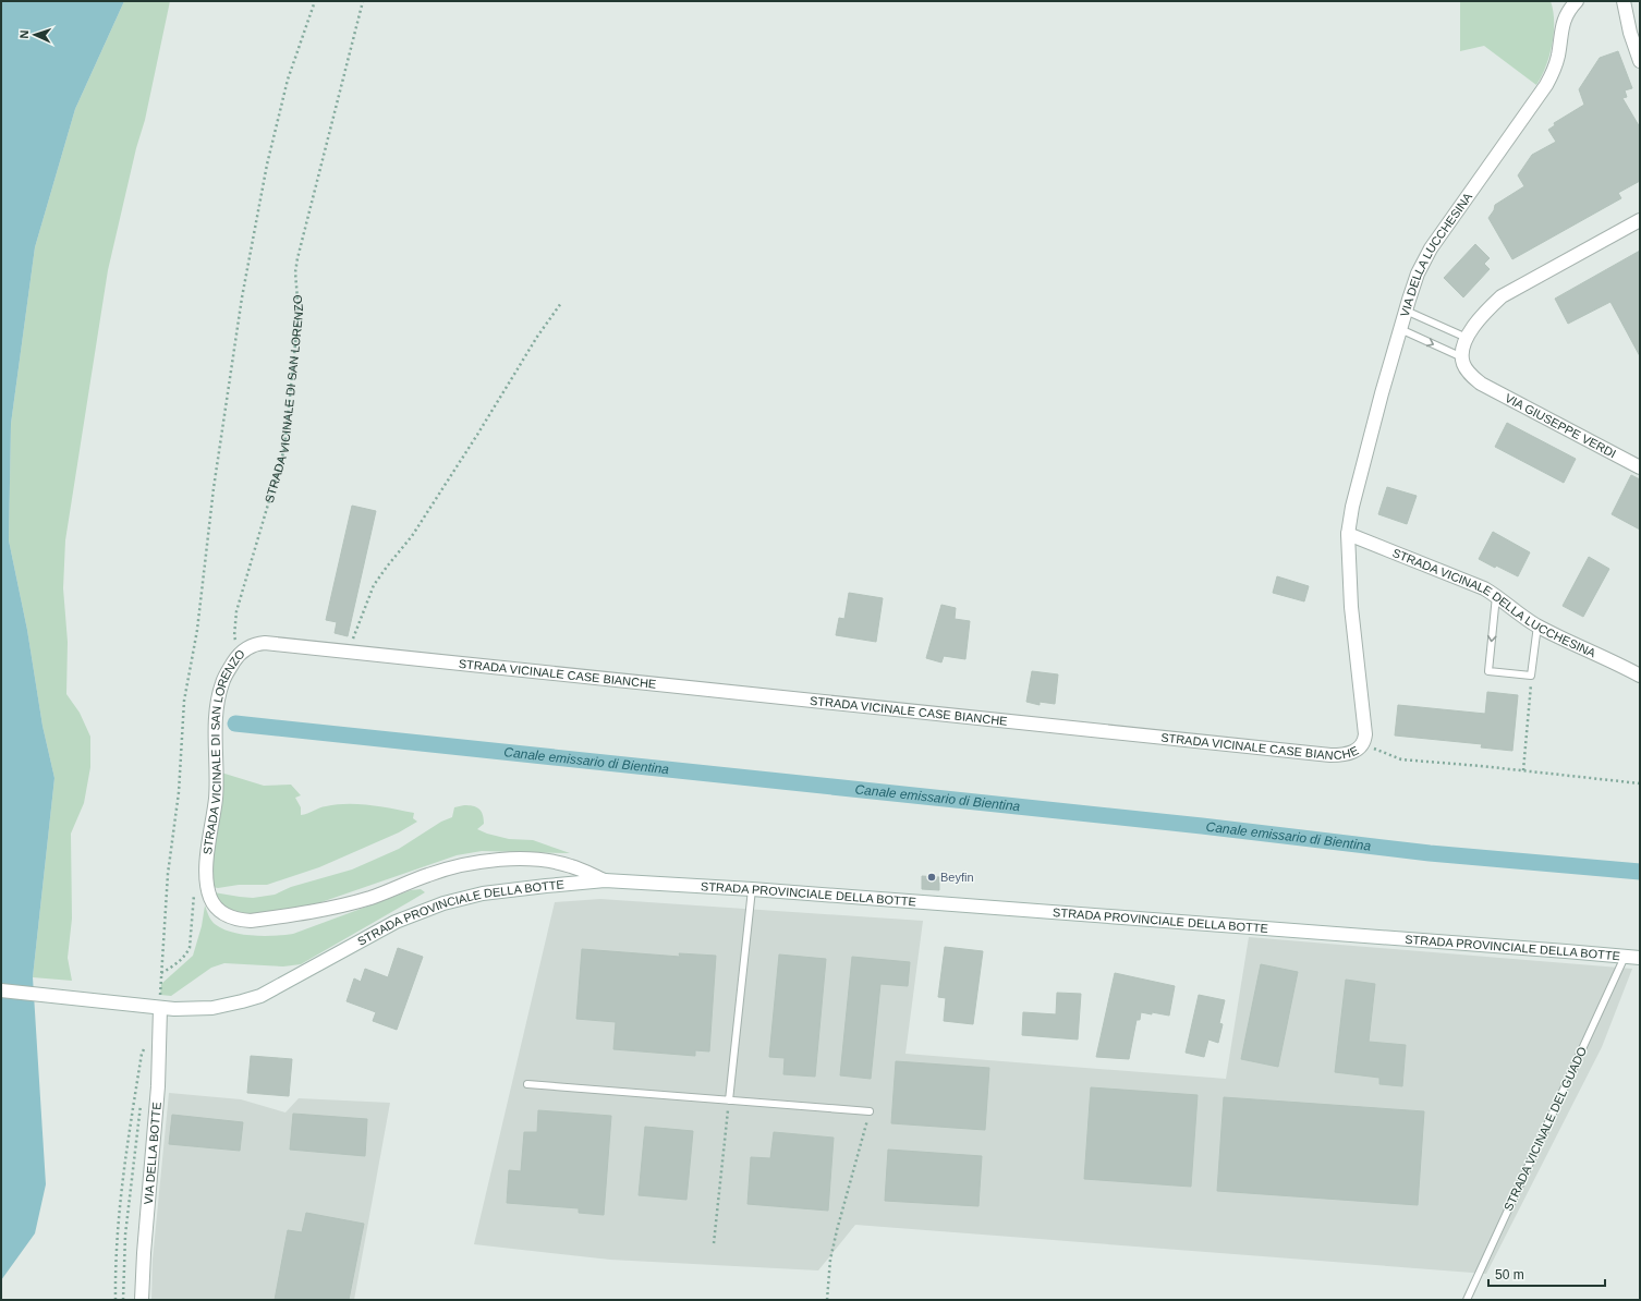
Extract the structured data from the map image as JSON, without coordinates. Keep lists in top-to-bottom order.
{
  "streets": {
    "street": [
      "VIA DELLA LUCCHESINA",
      "STRADA VICINALE DI SAN LORENZO",
      "VIA GIUSEPPE VERDI",
      "STRADA VICINALE DELLA LUCCHESINA",
      "STRADA VICINALE CASE BIANCHE",
      "STRADA PROVINCIALE DELLA BOTTE",
      "VIA DELLA BOTTE"
    ],
    "lane": ["STRADA VICINALE DEL GUADO"]
  },
  "crossings": [
    ["VIA DELLA LUCCHESINA", "STRADA VICINALE DELLA LUCCHESINA"],
    ["VIA DELLA LUCCHESINA", "STRADA VICINALE CASE BIANCHE"],
    ["STRADA VICINALE DI SAN LORENZO", "STRADA VICINALE CASE BIANCHE"],
    ["STRADA VICINALE DI SAN LORENZO", "STRADA PROVINCIALE DELLA BOTTE"],
    ["STRADA VICINALE DELLA LUCCHESINA", "STRADA VICINALE CASE BIANCHE"],
    ["STRADA PROVINCIALE DELLA BOTTE", "STRADA VICINALE DEL GUADO"],
    ["STRADA PROVINCIALE DELLA BOTTE", "VIA DELLA BOTTE"]
  ],
  "water": ["Canale emissario di Bientina"],
  "places": ["Beyfin"],
  "scale_bar": "50 m",
  "north": "left"
}
